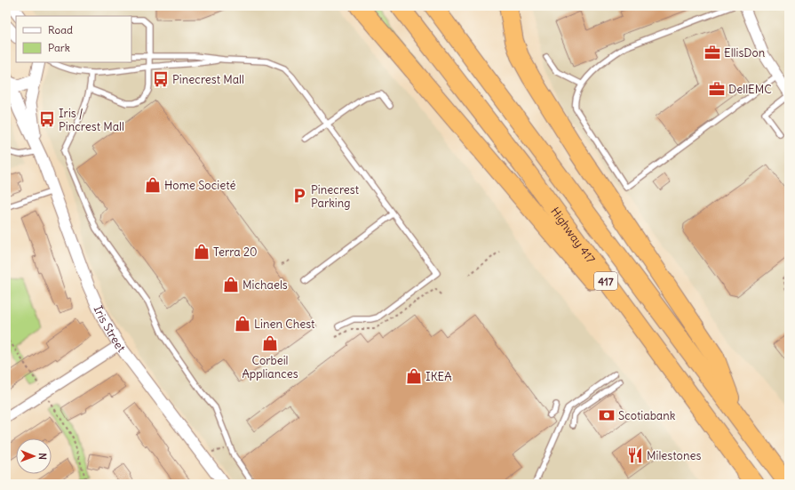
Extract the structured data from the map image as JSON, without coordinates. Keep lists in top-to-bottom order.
{
  "streets": {
    "highway": ["Highway 417", "417"],
    "street": ["Iris Street"]
  },
  "places": {
    "office": ["EllisDon", "DellEMC"],
    "bus stop": ["Pinecrest Mall", "Iris / Pincrest Mall"],
    "shop": [
      "Home Societé",
      "Terra 20",
      "Michaels",
      "Linen Chest",
      "Corbeil Appliances",
      "IKEA"
    ],
    "parking": ["Pinecrest Parking"],
    "bank": ["Scotiabank"],
    "restaurant": ["Milestones"]
  },
  "legend": ["Road", "Park"],
  "north": "right"
}
